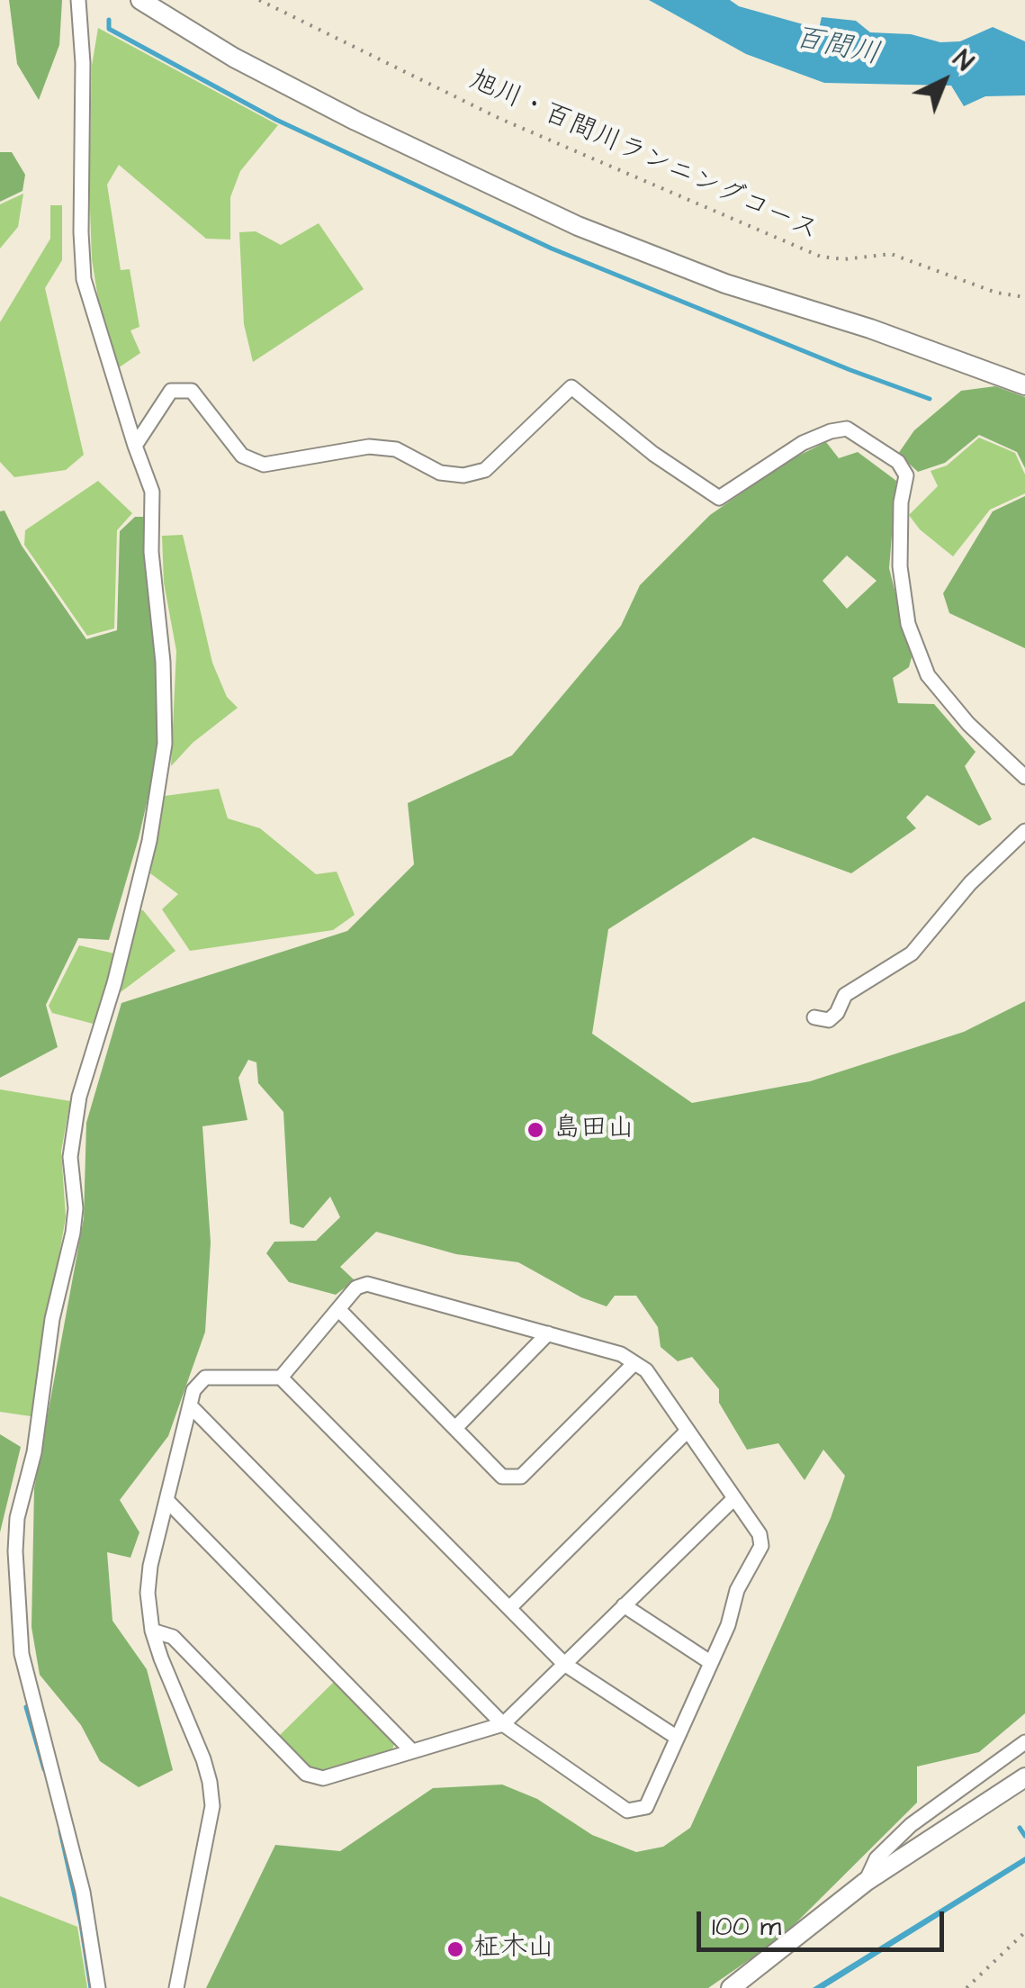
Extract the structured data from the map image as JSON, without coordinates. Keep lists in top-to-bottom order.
{
  "streets": {
    "path": ["旭川・百間川ランニングコース"]
  },
  "water": ["百間川"],
  "places": ["島田山", "柾木山"],
  "scale_bar": "100 m",
  "north": "top right"
}
